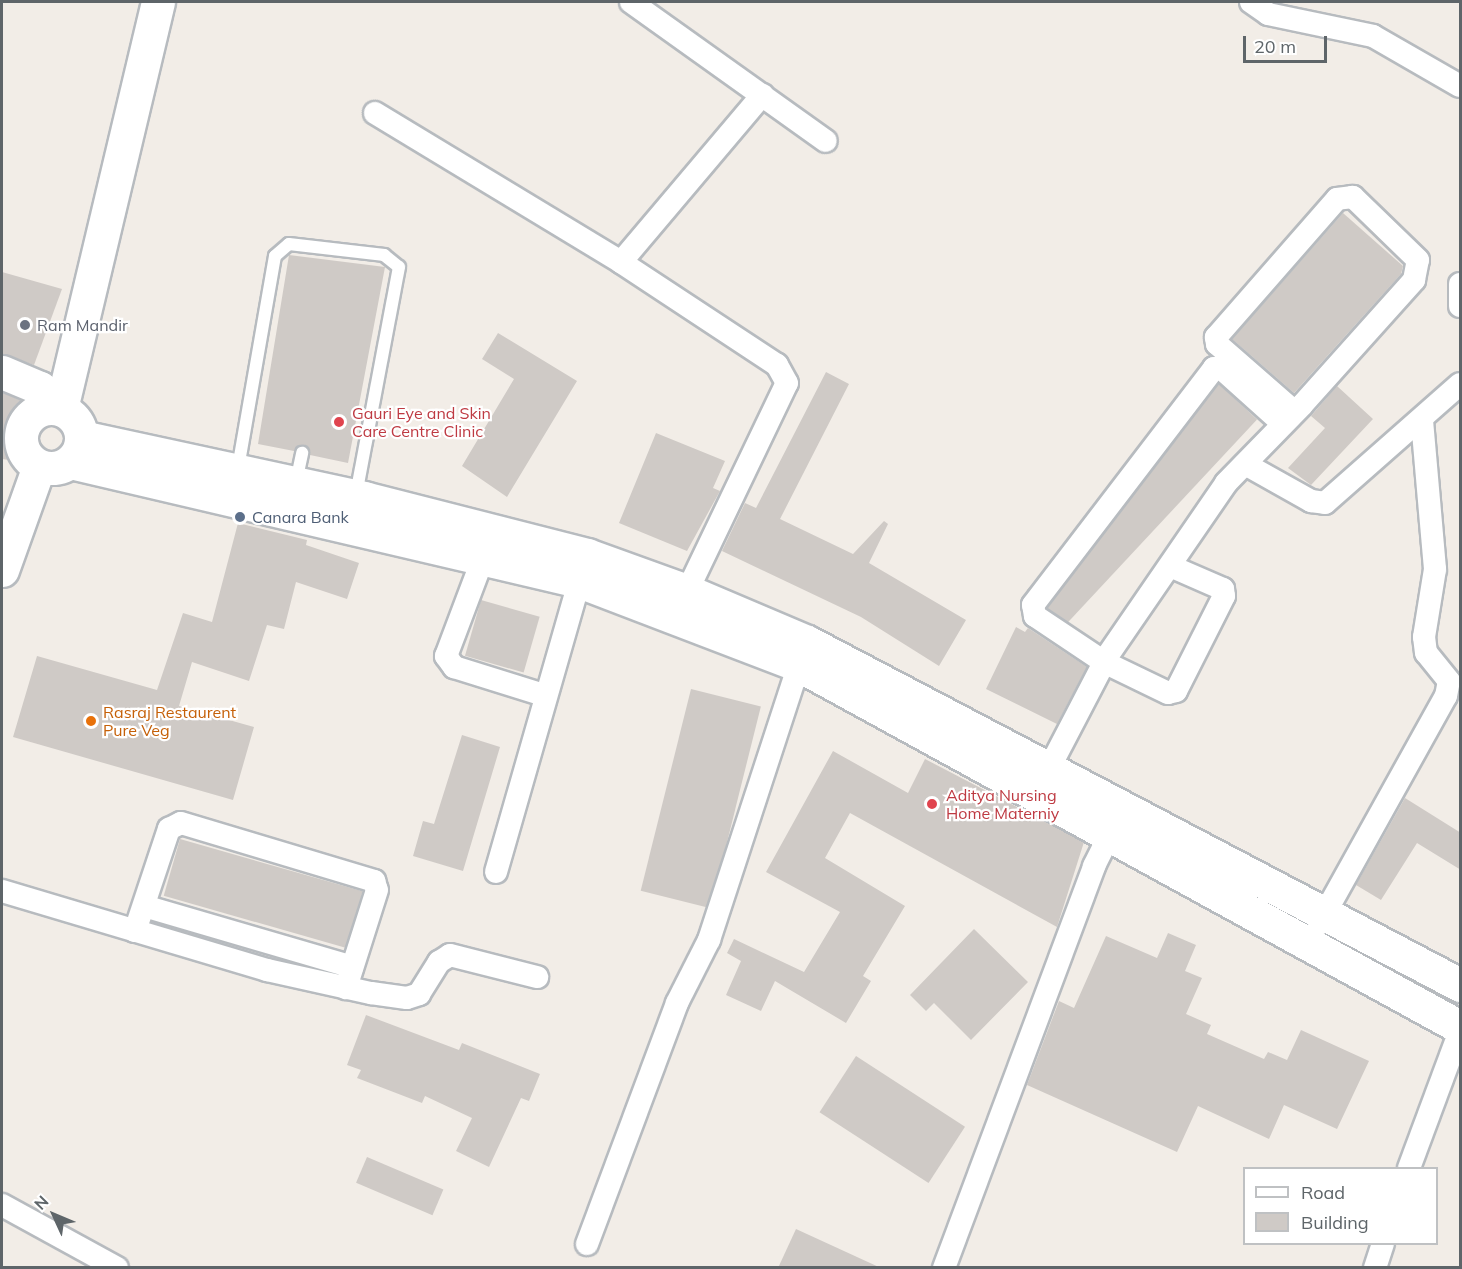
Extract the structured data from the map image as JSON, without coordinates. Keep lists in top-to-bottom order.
{
  "places": [
    "Ram Mandir",
    "Gauri Eye and Skin Care Centre Clinic",
    "Canara Bank",
    "Rasraj Restaurent Pure Veg",
    "Aditya Nursing Home Materniy"
  ],
  "legend": ["Road", "Building"],
  "scale_bar": "20 m",
  "north": "top left"
}
